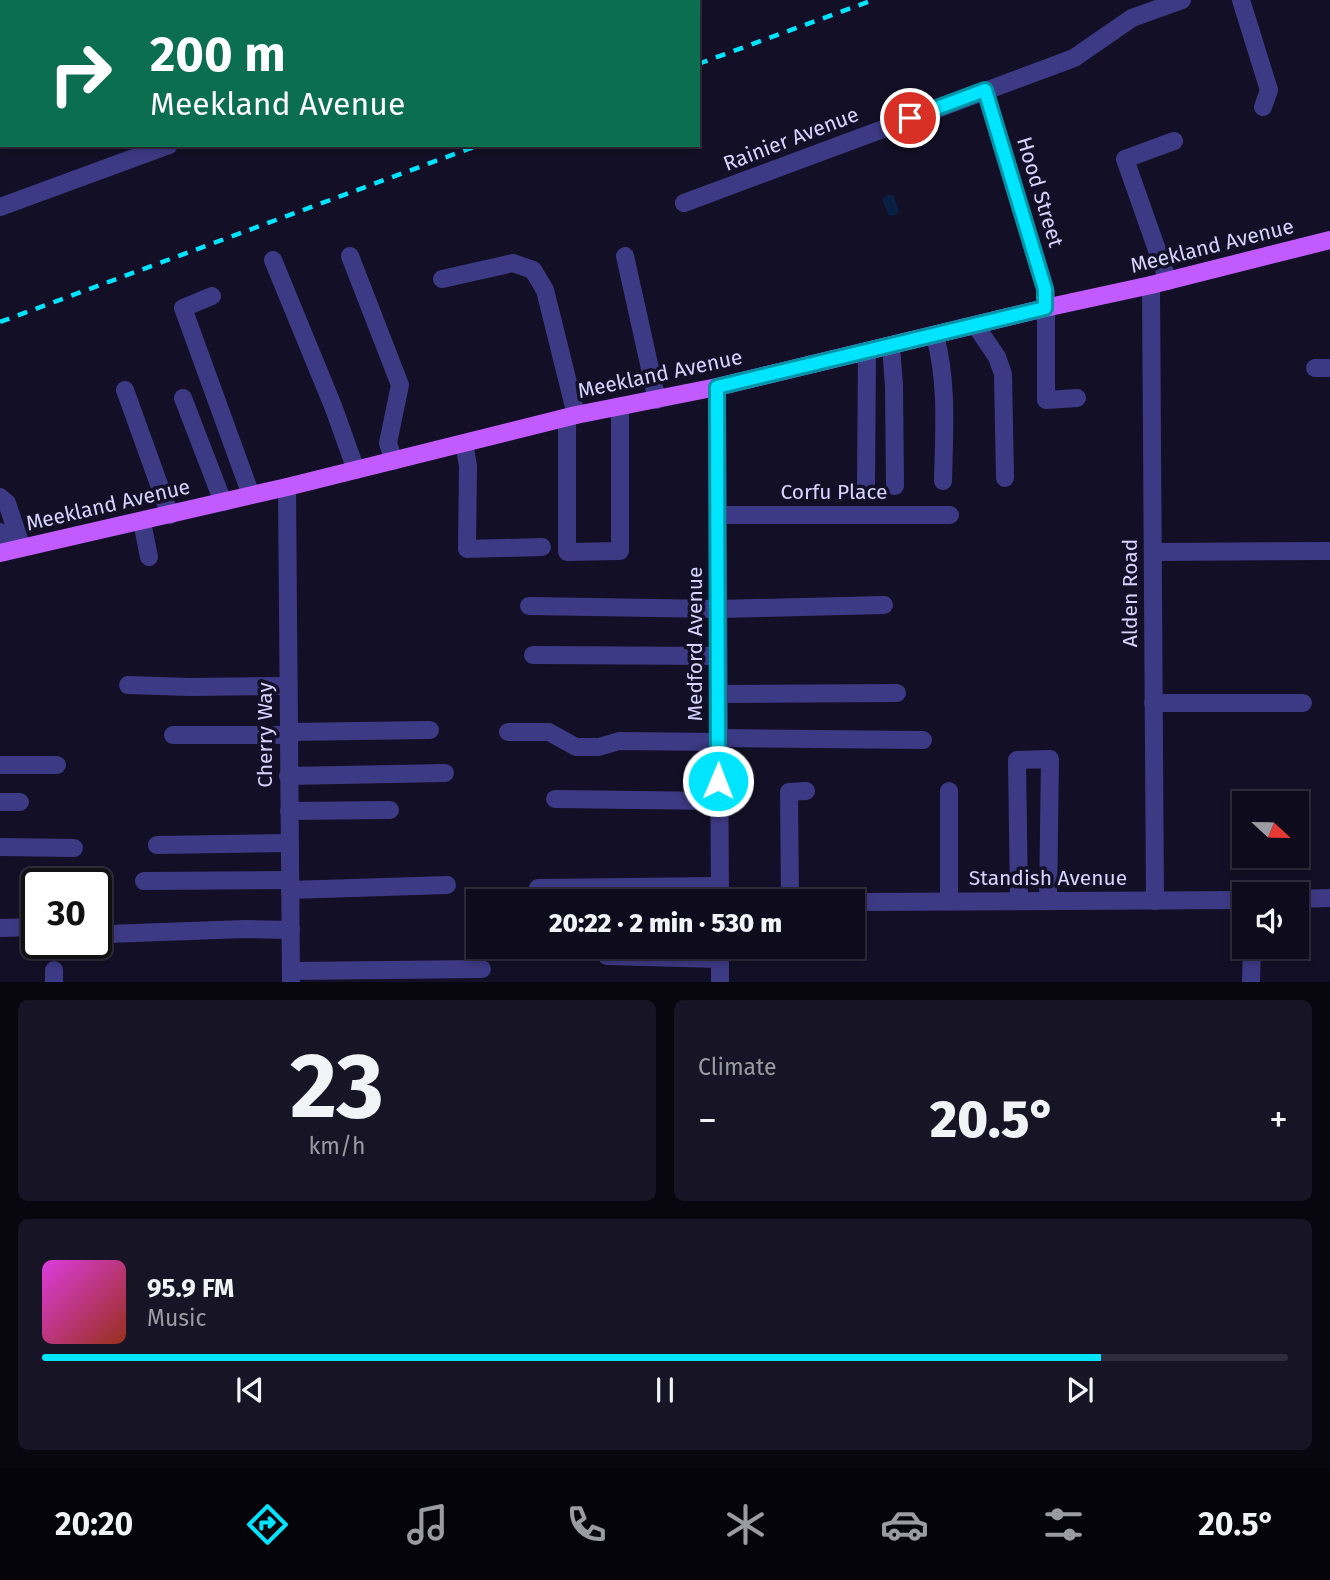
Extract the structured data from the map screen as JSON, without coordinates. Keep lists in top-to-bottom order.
{
  "streets": {
    "main road": ["Meekland Avenue"],
    "street": [
      "Rainier Avenue",
      "Hood Street",
      "Corfu Place",
      "Alden Road",
      "Medford Avenue",
      "Cherry Way",
      "Standish Avenue"
    ]
  },
  "crossings": [
    ["Rainier Avenue", "Hood Street"],
    ["Hood Street", "Meekland Avenue"],
    ["Meekland Avenue", "Alden Road"],
    ["Meekland Avenue", "Medford Avenue"],
    ["Meekland Avenue", "Cherry Way"],
    ["Corfu Place", "Medford Avenue"],
    ["Alden Road", "Standish Avenue"]
  ],
  "north": "right",
  "page": {
    "turn": ["200 m", "Meekland Avenue"],
    "limit": "30",
    "trip": "20:22 · 2 min · 530 m",
    "tile": [
      ["23", "km/h"],
      "Climate"
    ],
    "heat": ["−", "20.5°", "+"],
    "song": ["95.9 FM", "Music"],
    "tabs": ["20:20", "20.5°"]
  }
}
